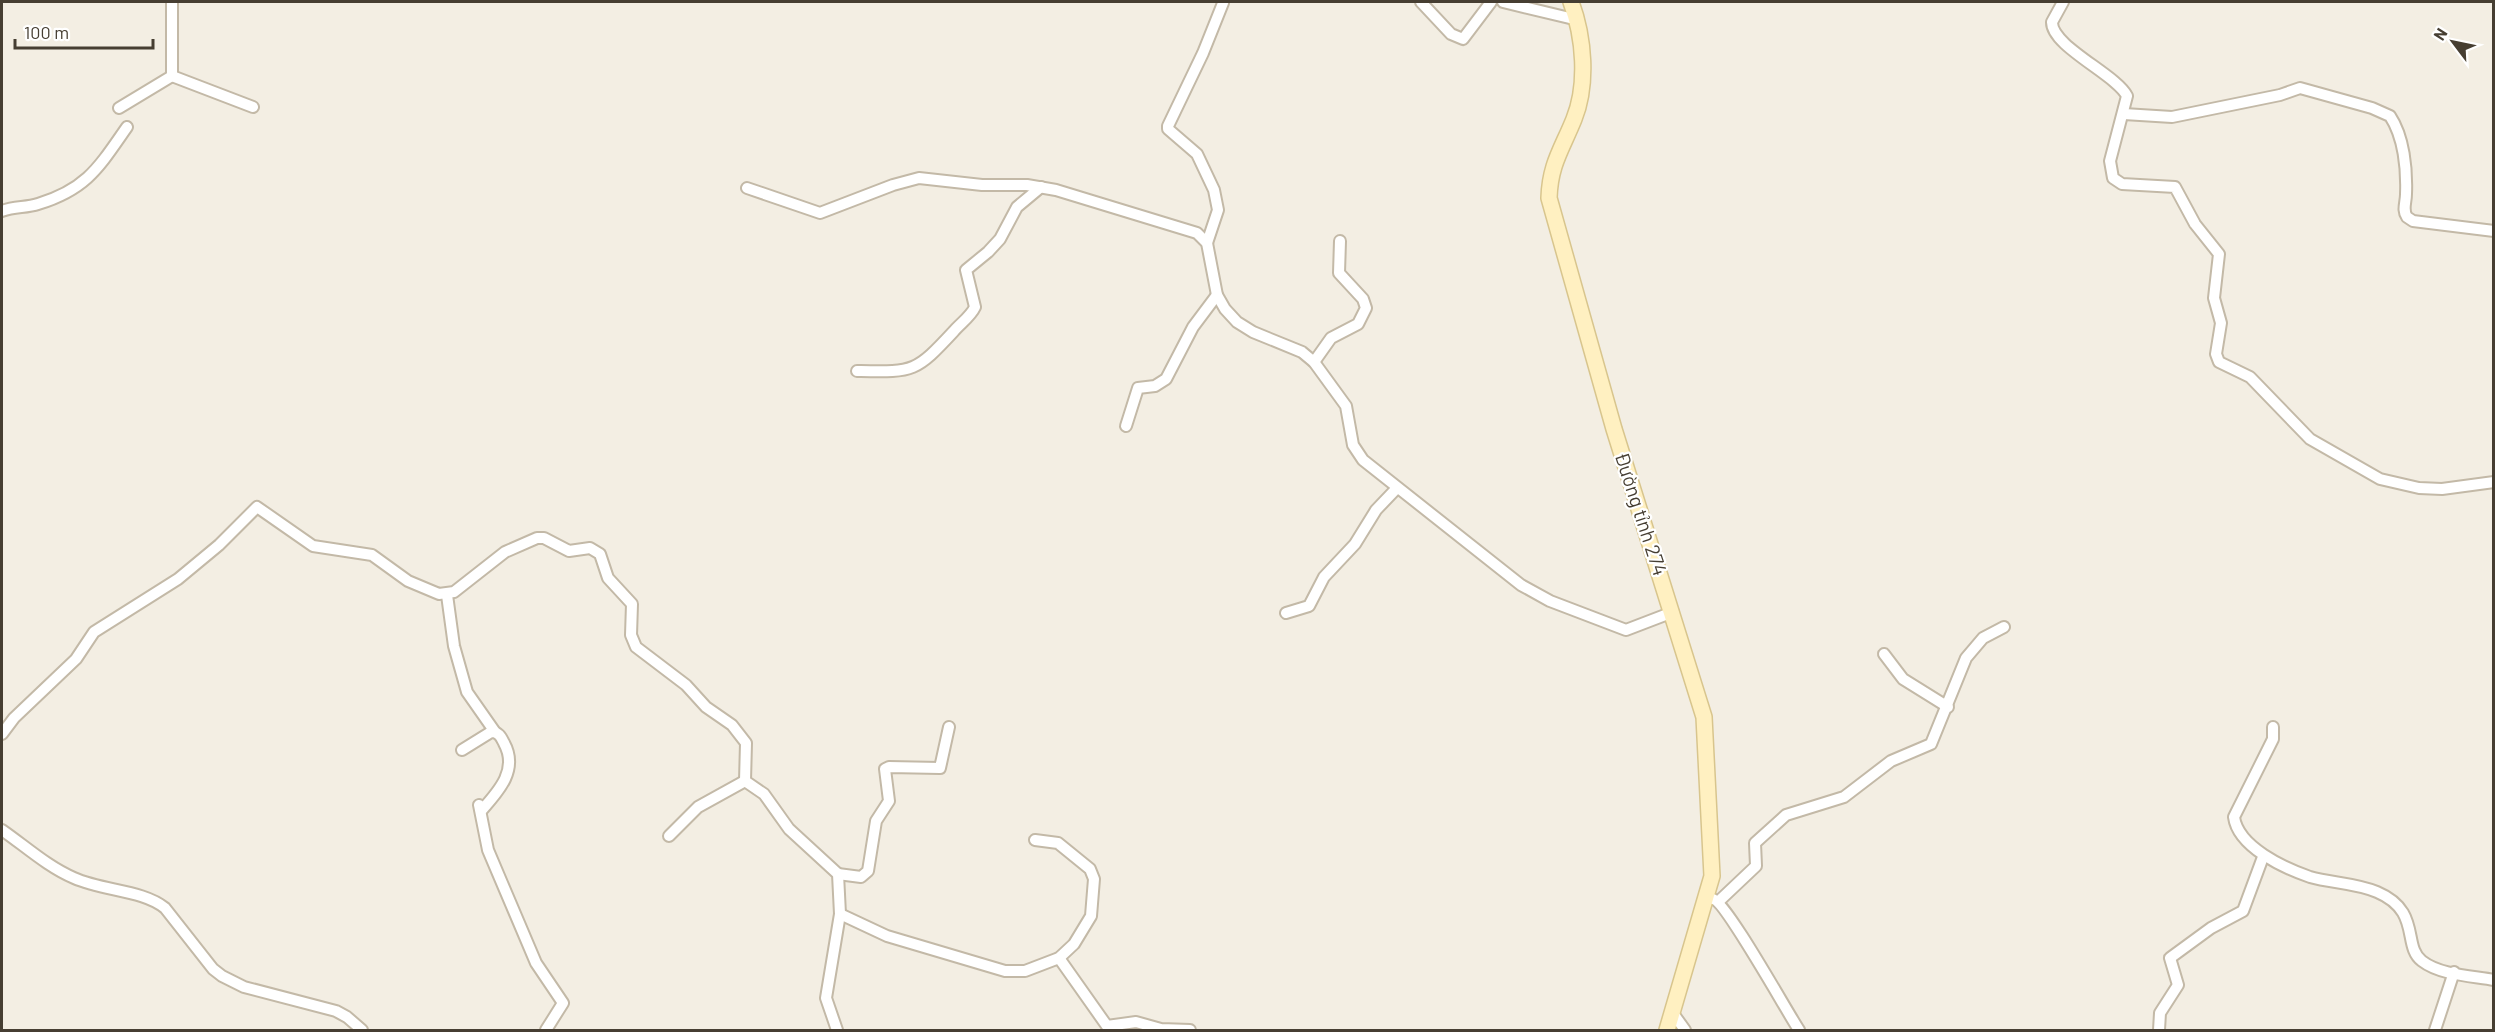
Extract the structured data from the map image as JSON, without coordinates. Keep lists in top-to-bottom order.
{
  "streets": {
    "main road": ["Đường tỉnh 274"]
  },
  "scale_bar": "100 m",
  "north": "top left"
}
